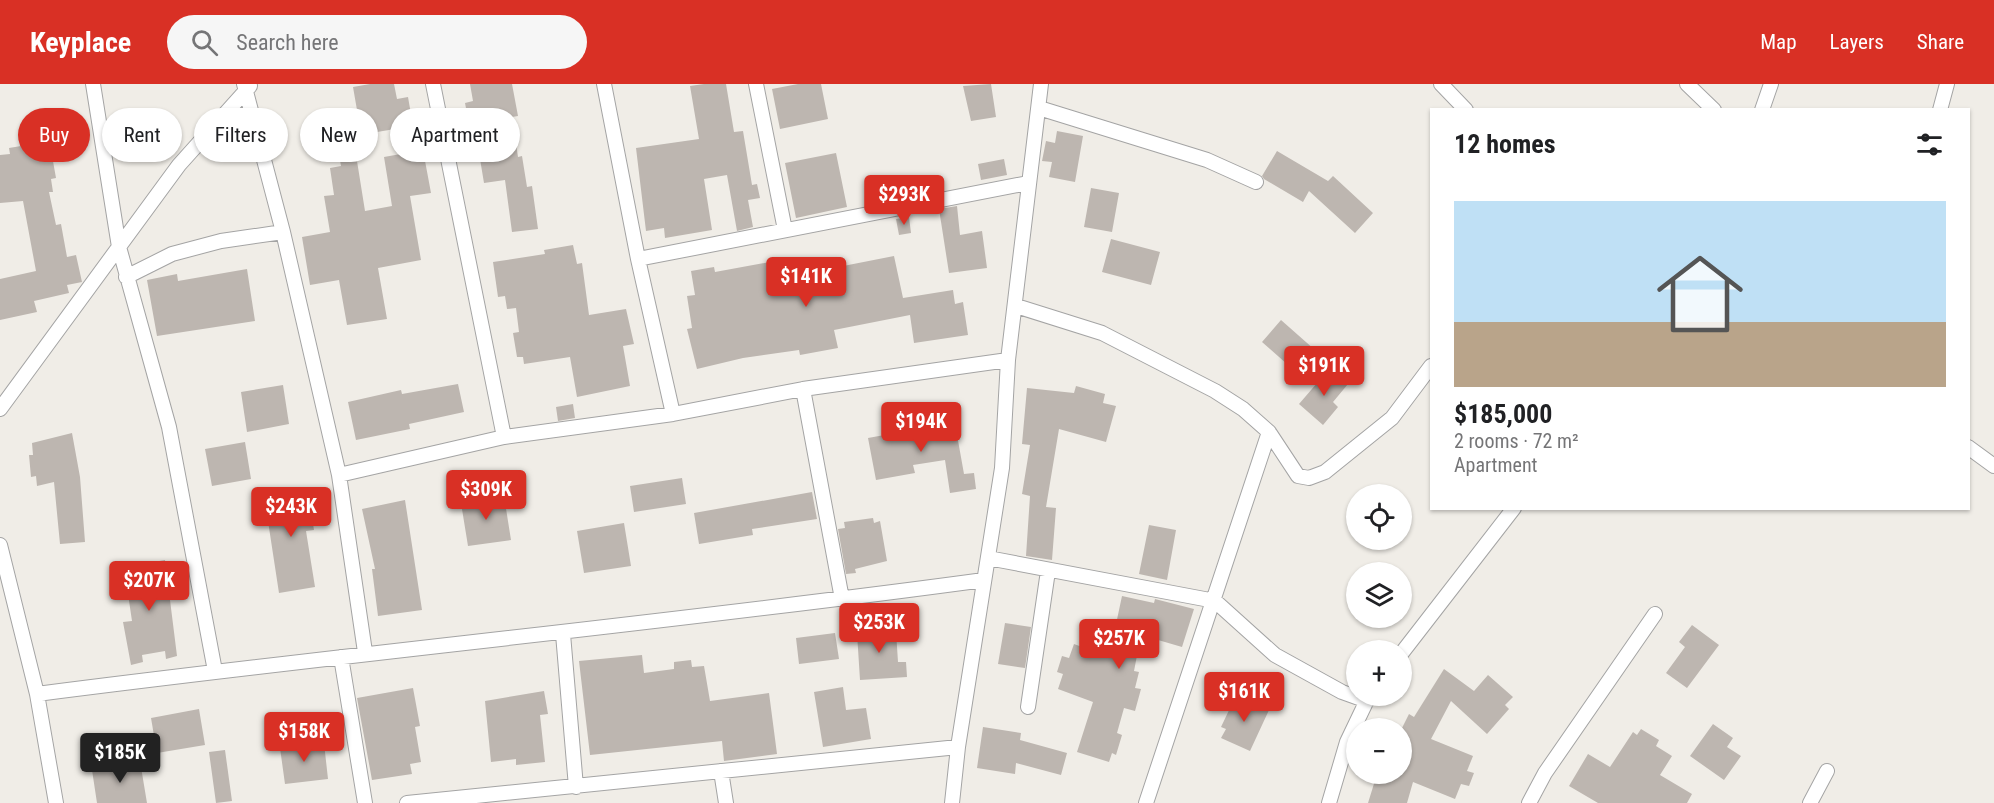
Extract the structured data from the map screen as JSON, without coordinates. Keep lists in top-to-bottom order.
{
  "page": {
    "header": "Keyplace",
    "search": "Search here",
    "nav": ["Map", "Layers", "Share"],
    "chip": [
      "Buy",
      "Rent",
      "Filters",
      "New",
      "Apartment"
    ],
    "heading": "12 homes",
    "price": [
      "$293K",
      "$141K",
      "$191K",
      "$194K",
      "$309K",
      "$243K",
      "$207K",
      "$253K",
      "$257K",
      "$161K",
      "$158K",
      "$185K"
    ],
    "list": [
      {
        "name": "$185,000",
        "note": "2 rooms · 72 m² · Apartment"
      }
    ],
    "map_buttons": ["+", "−"]
  }
}
